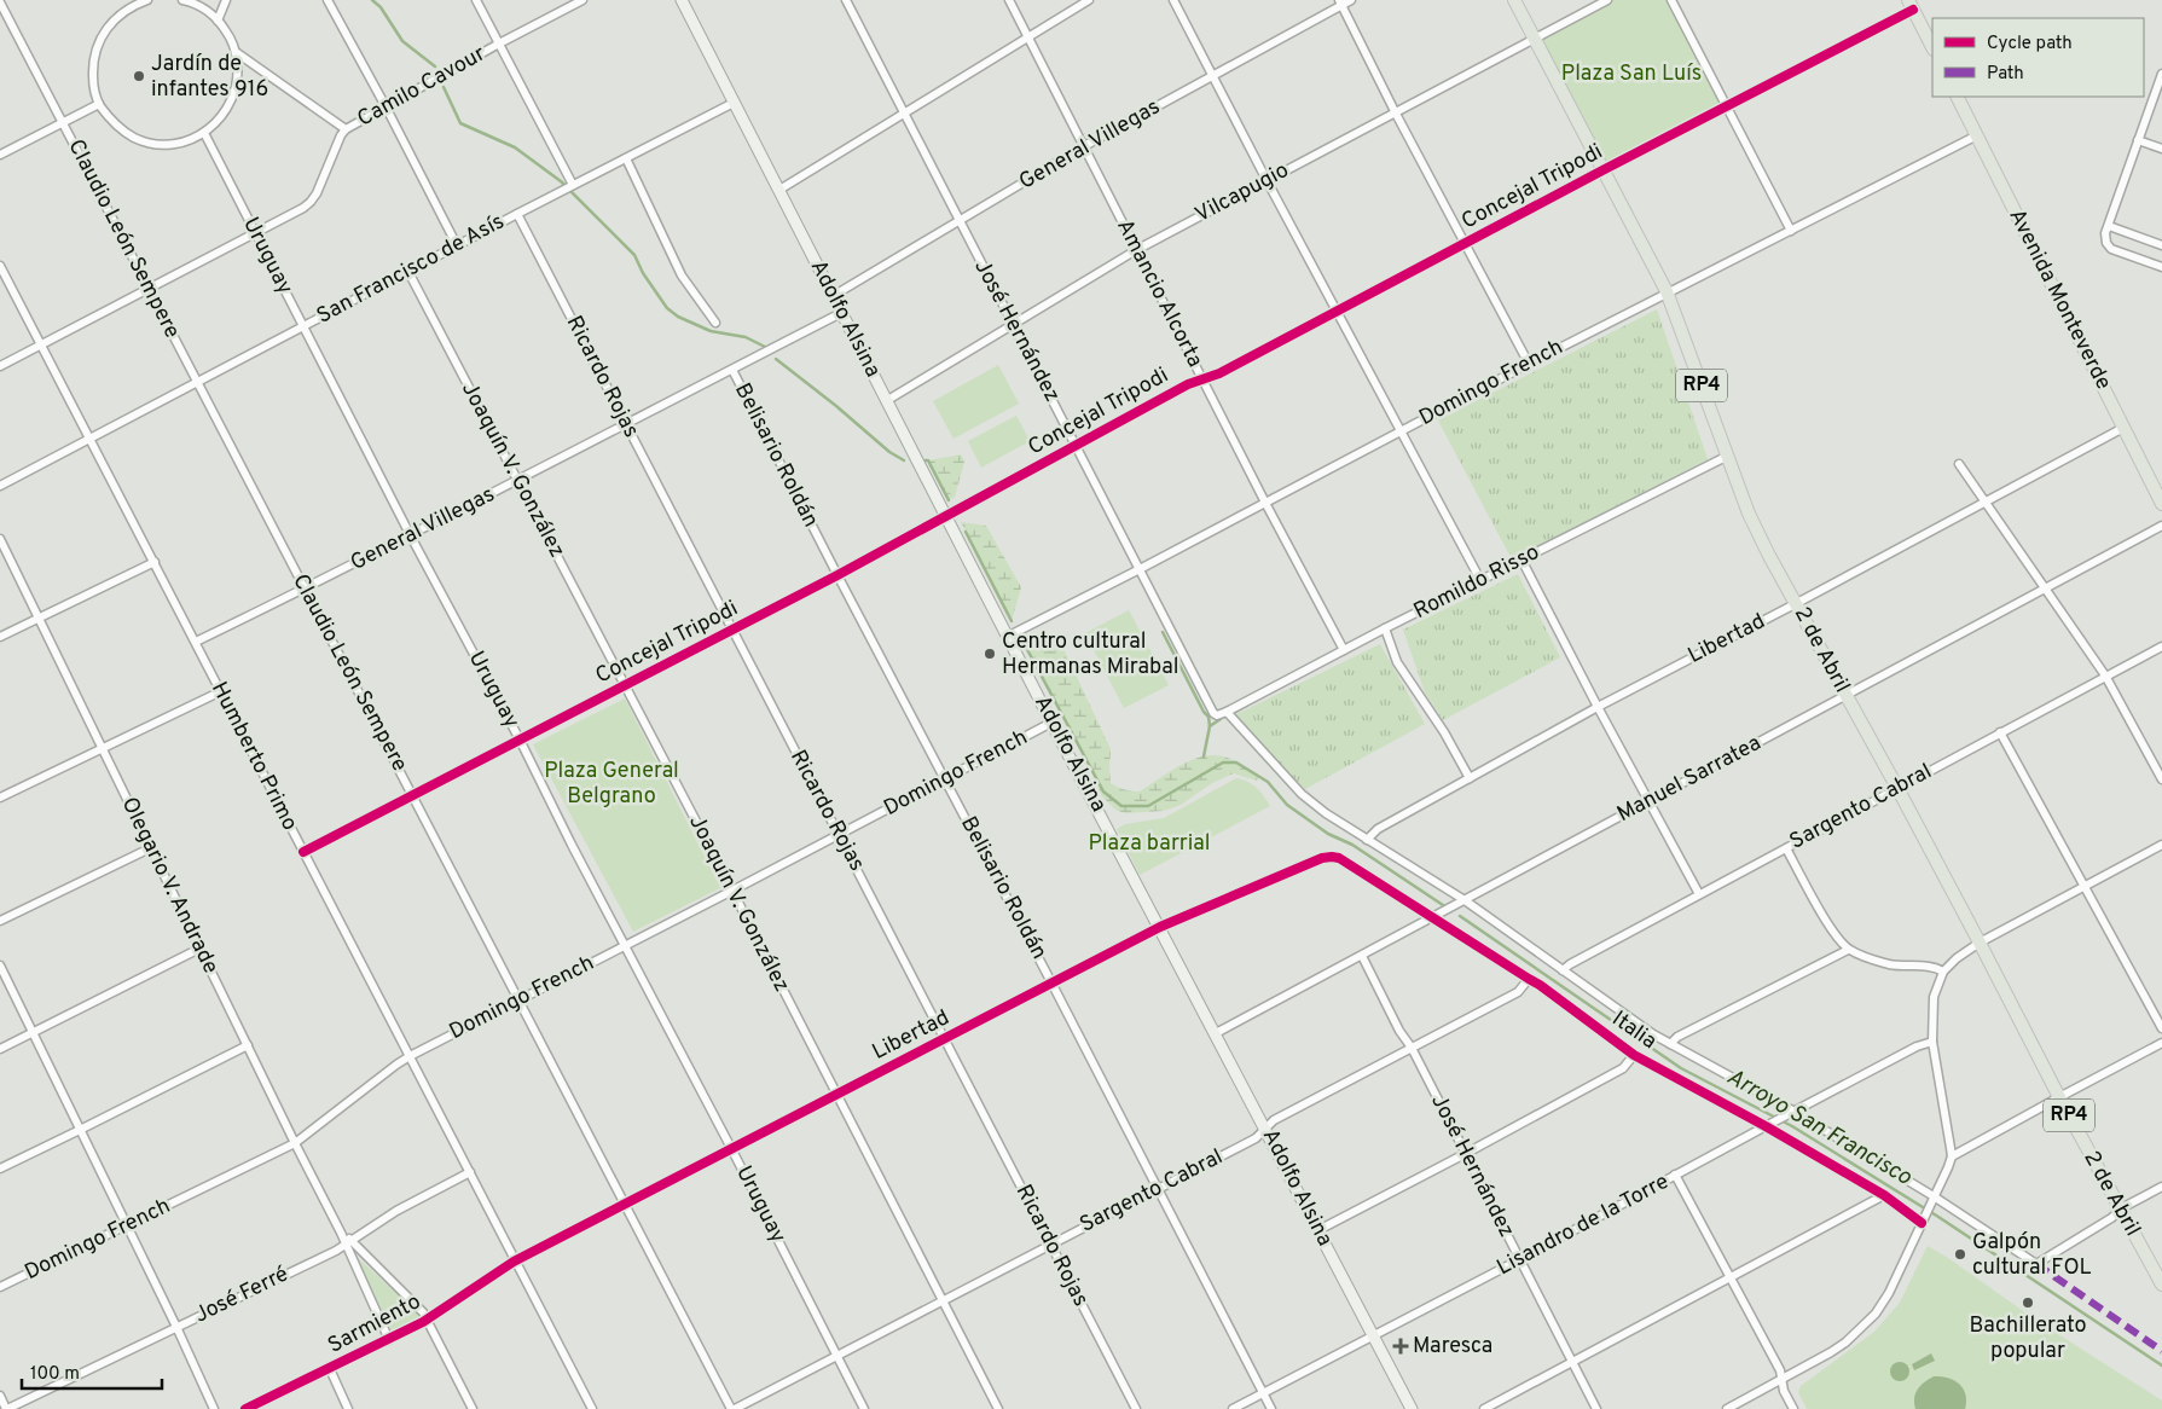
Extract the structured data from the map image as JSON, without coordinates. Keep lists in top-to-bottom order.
{
  "streets": {
    "main road": ["Avenida Monteverde", "RP4", "2 de Abril"],
    "street": [
      "Camilo Cavour",
      "General Villegas",
      "Concejal Tripodi",
      "Vilcapugio",
      "Claudio León Sempere",
      "Uruguay",
      "San Francisco de Asís",
      "Amancio Alcorta",
      "Adolfo Alsina",
      "José Hernández",
      "Ricardo Rojas",
      "Domingo French",
      "Belisario Roldán",
      "Joaquín V. González",
      "Romildo Risso",
      "Libertad",
      "Humberto Primo",
      "Manuel Sarratea",
      "Sargento Cabral",
      "Olegario V. Andrade",
      "Italia",
      "Lisandro de la Torre",
      "José Ferré",
      "Sarmiento"
    ]
  },
  "crossings": [
    ["Camilo Cavour", "Claudio León Sempere"],
    ["Camilo Cavour", "Uruguay"],
    ["Camilo Cavour", "Humberto Primo"],
    ["General Villegas", "Claudio León Sempere"],
    ["General Villegas", "Uruguay"],
    ["General Villegas", "Amancio Alcorta"],
    ["General Villegas", "Adolfo Alsina"],
    ["General Villegas", "José Hernández"],
    ["General Villegas", "Ricardo Rojas"],
    ["General Villegas", "Belisario Roldán"],
    ["General Villegas", "Joaquín V. González"],
    ["General Villegas", "Humberto Primo"],
    ["Concejal Tripodi", "Claudio León Sempere"],
    ["Concejal Tripodi", "Uruguay"],
    ["Concejal Tripodi", "Amancio Alcorta"],
    ["Concejal Tripodi", "Adolfo Alsina"],
    ["Concejal Tripodi", "José Hernández"],
    ["Concejal Tripodi", "Ricardo Rojas"],
    ["Concejal Tripodi", "Belisario Roldán"],
    ["Concejal Tripodi", "Joaquín V. González"],
    ["Concejal Tripodi", "2 de Abril"],
    ["Concejal Tripodi", "Humberto Primo"],
    ["Vilcapugio", "Amancio Alcorta"],
    ["Vilcapugio", "Adolfo Alsina"],
    ["Vilcapugio", "José Hernández"],
    ["Vilcapugio", "2 de Abril"],
    ["Claudio León Sempere", "San Francisco de Asís"],
    ["Claudio León Sempere", "Domingo French"],
    ["Claudio León Sempere", "Libertad"],
    ["Claudio León Sempere", "Sargento Cabral"],
    ["Uruguay", "San Francisco de Asís"],
    ["Uruguay", "Domingo French"],
    ["Uruguay", "Libertad"],
    ["Uruguay", "Sargento Cabral"],
    ["San Francisco de Asís", "Adolfo Alsina"],
    ["San Francisco de Asís", "Ricardo Rojas"],
    ["San Francisco de Asís", "Joaquín V. González"],
    ["San Francisco de Asís", "Humberto Primo"],
    ["Amancio Alcorta", "Domingo French"],
    ["Amancio Alcorta", "Romildo Risso"],
    ["Avenida Monteverde", "Domingo French"],
    ["Avenida Monteverde", "Libertad"],
    ["Adolfo Alsina", "Domingo French"],
    ["Adolfo Alsina", "Libertad"],
    ["Adolfo Alsina", "Manuel Sarratea"],
    ["Adolfo Alsina", "Sargento Cabral"],
    ["Adolfo Alsina", "Lisandro de la Torre"],
    ["José Hernández", "Domingo French"],
    ["José Hernández", "Romildo Risso"],
    ["José Hernández", "Manuel Sarratea"],
    ["José Hernández", "Sargento Cabral"],
    ["José Hernández", "Italia"],
    ["José Hernández", "Lisandro de la Torre"],
    ["Ricardo Rojas", "Domingo French"],
    ["Ricardo Rojas", "Libertad"],
    ["Ricardo Rojas", "Sargento Cabral"],
    ["Domingo French", "Belisario Roldán"],
    ["Domingo French", "Joaquín V. González"],
    ["Domingo French", "2 de Abril"],
    ["Domingo French", "Humberto Primo"],
    ["Domingo French", "Olegario V. Andrade"],
    ["Belisario Roldán", "Libertad"],
    ["Belisario Roldán", "Sargento Cabral"],
    ["Belisario Roldán", "Lisandro de la Torre"],
    ["Joaquín V. González", "Libertad"],
    ["Joaquín V. González", "Sargento Cabral"],
    ["Romildo Risso", "2 de Abril"],
    ["Romildo Risso", "Italia"],
    ["Libertad", "2 de Abril"],
    ["Libertad", "Humberto Primo"],
    ["Libertad", "Italia"],
    ["Libertad", "Sarmiento"],
    ["2 de Abril", "Manuel Sarratea"],
    ["2 de Abril", "Sargento Cabral"],
    ["2 de Abril", "Italia"],
    ["Humberto Primo", "José Ferré"],
    ["Humberto Primo", "Sarmiento"],
    ["Manuel Sarratea", "Italia"],
    ["Sargento Cabral", "Italia"],
    ["Olegario V. Andrade", "José Ferré"],
    ["Olegario V. Andrade", "Sarmiento"],
    ["Italia", "Lisandro de la Torre"]
  ],
  "water": ["Arroyo San Francisco"],
  "parks": ["Plaza San Luís", "Plaza General Belgrano", "Plaza barrial"],
  "places": {
    "other": [
      "Jardín de infantes 916",
      "Centro cultural Hermanas Mirabal",
      "Galpón cultural FOL",
      "Bachillerato popular"
    ],
    "health": ["Maresca"]
  },
  "legend": ["Cycle path", "Path"],
  "scale_bar": "100 m"
}
